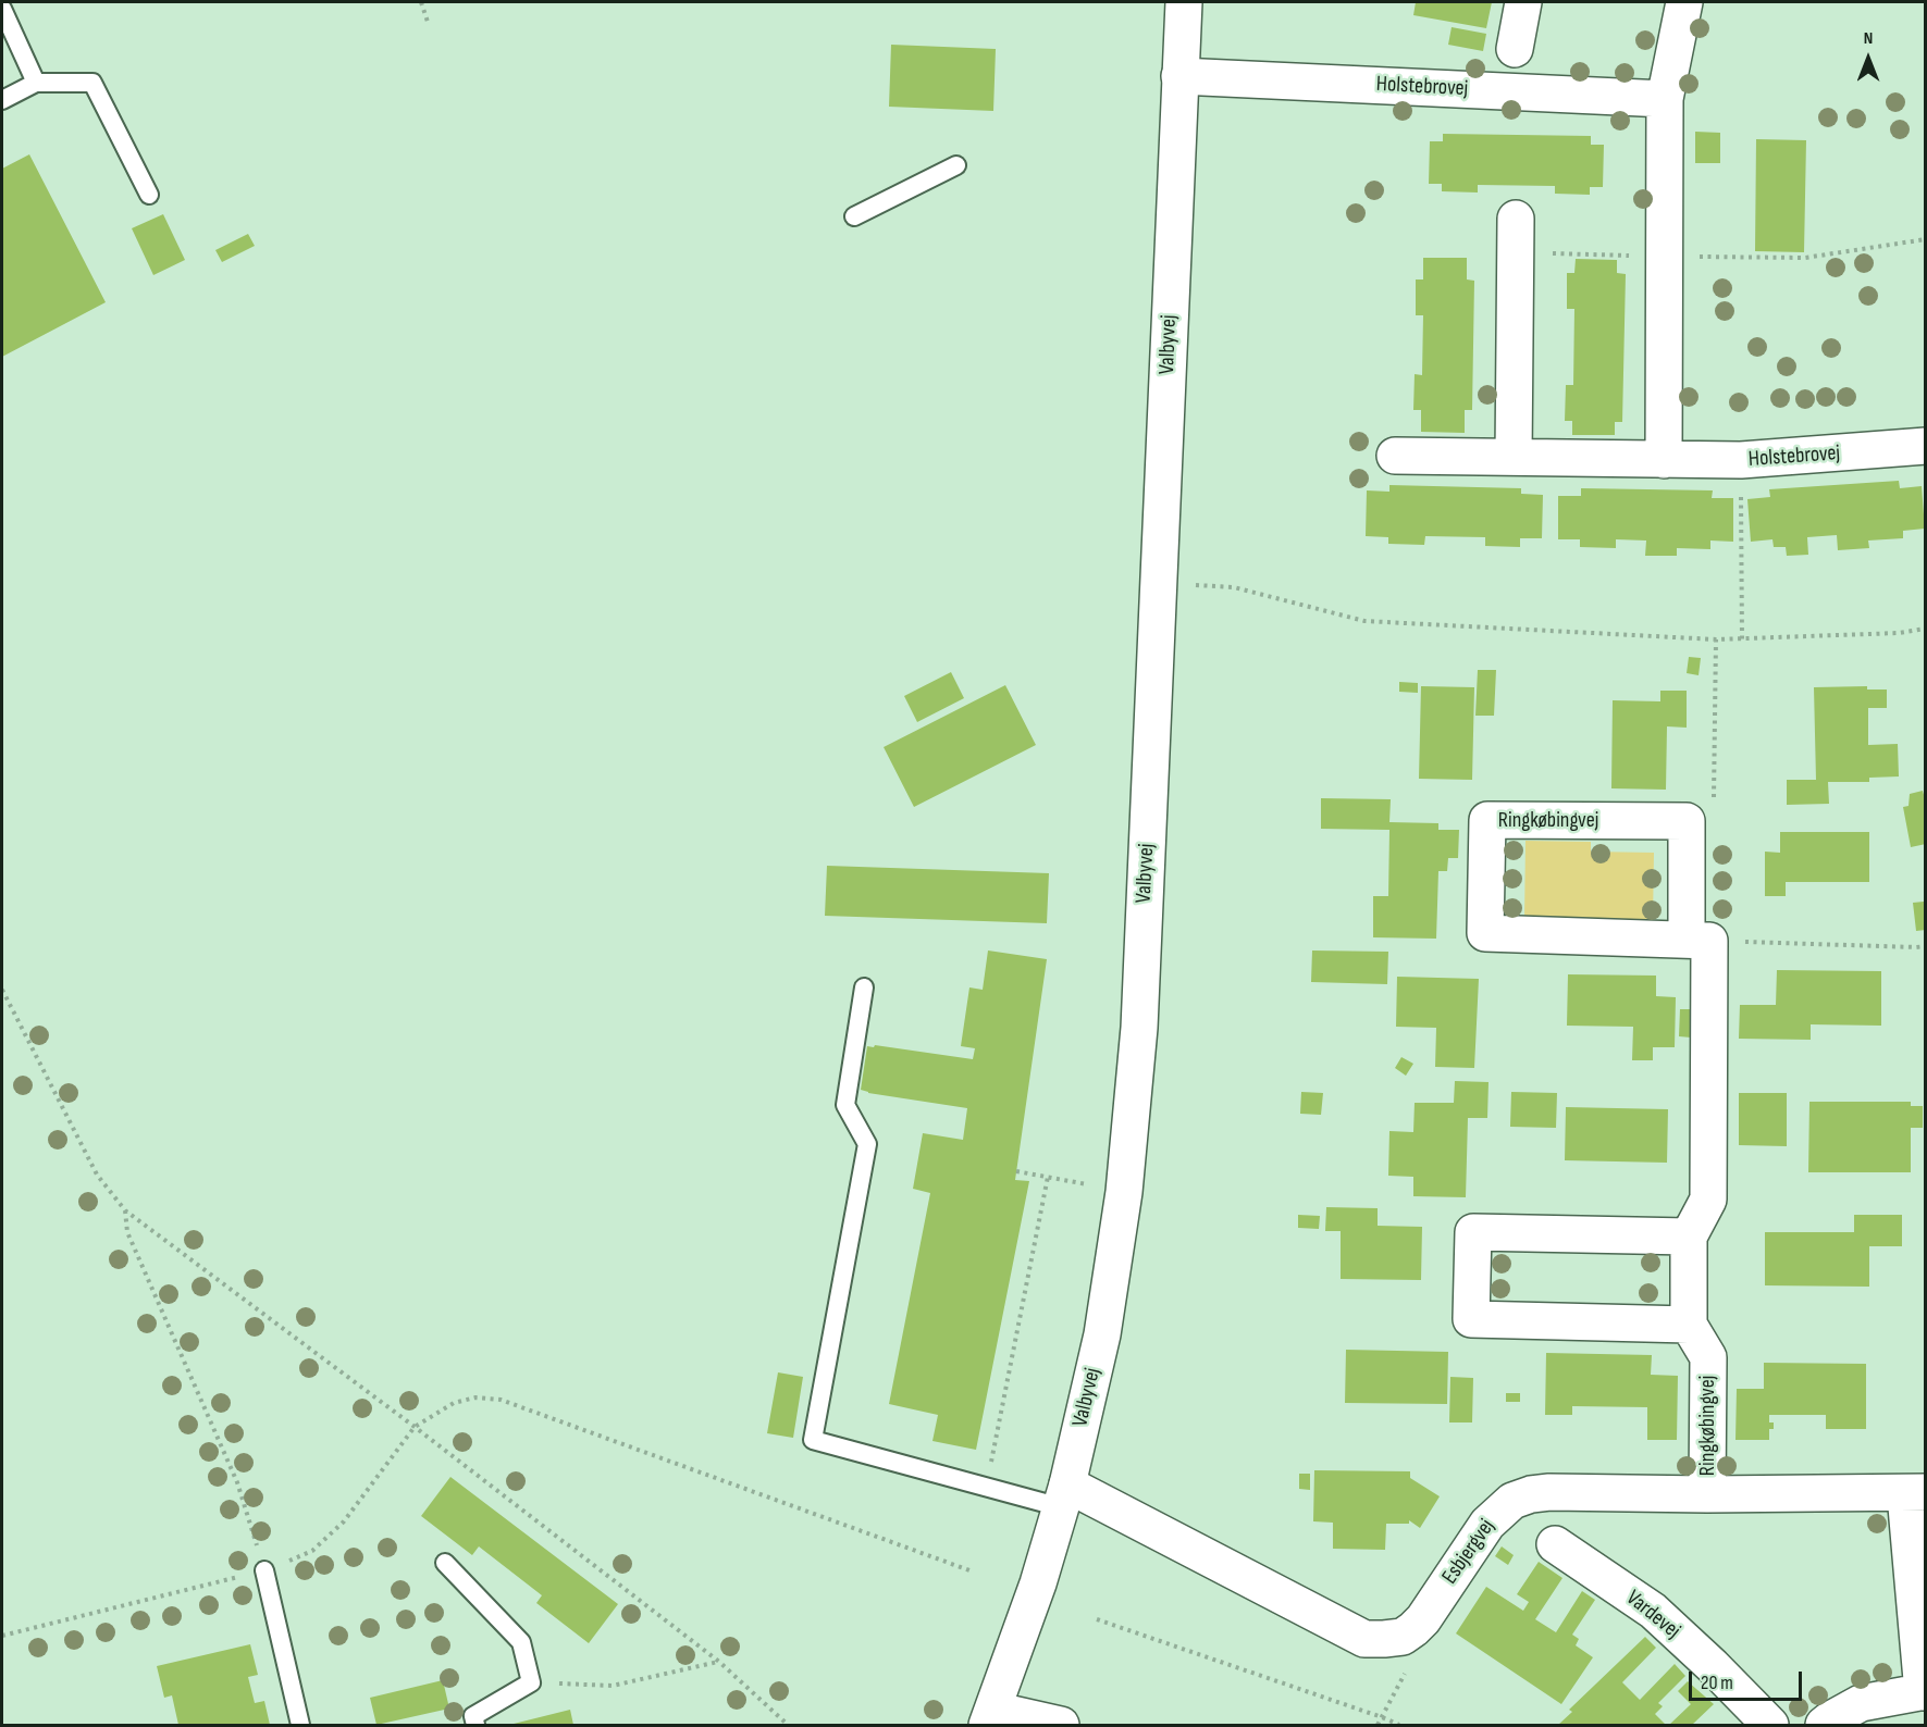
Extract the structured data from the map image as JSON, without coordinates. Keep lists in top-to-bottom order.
{
  "streets": {
    "street": [
      "Holstebrovej",
      "Valbyvej",
      "Ringkøbingvej",
      "Esbjergvej",
      "Vardevej"
    ]
  },
  "crossings": [
    ["Holstebrovej", "Valbyvej"],
    ["Ringkøbingvej", "Esbjergvej"]
  ],
  "scale_bar": "20 m",
  "north": "top"
}
